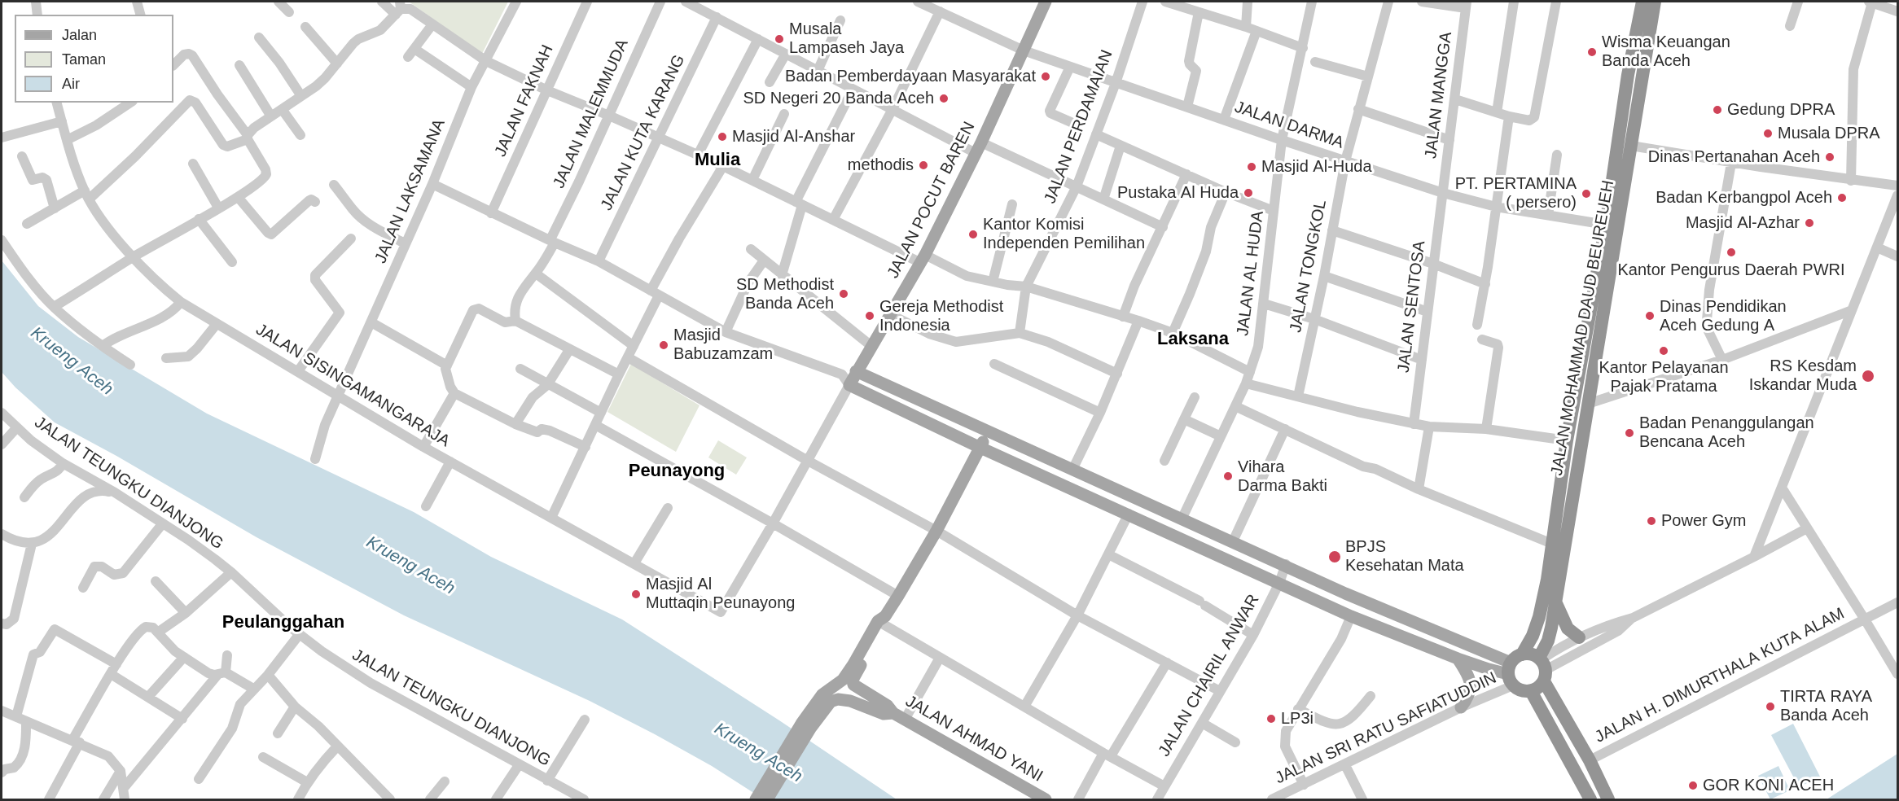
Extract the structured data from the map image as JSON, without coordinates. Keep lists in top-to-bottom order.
{
  "streets": {
    "highway": ["JALAN MOHAMMAD DAUD BEUREUEH"],
    "main road": ["JALAN POCUT BAREN", "JALAN AHMAD YANI"],
    "street": [
      "JALAN MANGGA",
      "JALAN FAKNAH",
      "JALAN MALEMMUDA",
      "JALAN DARMA",
      "JALAN PERDAMAIAN",
      "JALAN KUTA KARANG",
      "JALAN LAKSAMANA",
      "JALAN TONGKOL",
      "JALAN AL HUDA",
      "JALAN SENTOSA",
      "JALAN SISINGAMANGARAJA",
      "JALAN TEUNGKU DIANJONG",
      "JALAN CHAIRIL ANWAR",
      "JALAN H. DIMURTHALA KUTA ALAM",
      "JALAN SRI RATU SAFIATUDDIN"
    ]
  },
  "crossings": [
    ["JALAN MANGGA", "JALAN DARMA"],
    ["JALAN MANGGA", "JALAN SENTOSA"],
    ["JALAN DARMA", "JALAN PERDAMAIAN"],
    ["JALAN DARMA", "JALAN POCUT BAREN"],
    ["JALAN DARMA", "JALAN TONGKOL"],
    ["JALAN DARMA", "JALAN AL HUDA"],
    ["JALAN DARMA", "JALAN SENTOSA"],
    ["JALAN DARMA", "JALAN MOHAMMAD DAUD BEUREUEH"],
    ["JALAN LAKSAMANA", "JALAN SISINGAMANGARAJA"],
    ["JALAN POCUT BAREN", "JALAN SISINGAMANGARAJA"],
    ["JALAN MOHAMMAD DAUD BEUREUEH", "JALAN SRI RATU SAFIATUDDIN"]
  ],
  "districts": [
    "Mulia",
    "Laksana",
    "Peunayong",
    "Peulanggahan"
  ],
  "water": ["Krueng Aceh"],
  "places": [
    "Musala Lampaseh Jaya",
    "Wisma Keuangan Banda Aceh",
    "Badan Pemberdayaan Masyarakat",
    "SD Negeri 20 Banda Aceh",
    "Gedung DPRA",
    "Musala DPRA",
    "Masjid Al-Anshar",
    "Dinas Pertanahan Aceh",
    "methodis",
    "Masjid Al-Huda",
    "Pustaka Al Huda",
    "PT. PERTAMINA ( persero)",
    "Badan Kerbangpol Aceh",
    "Masjid Al-Azhar",
    "Kantor Komisi Independen Pemilihan",
    "Kantor Pengurus Daerah PWRI",
    "SD Methodist Banda Aceh",
    "Gereja Methodist Indonesia",
    "Dinas Pendidikan Aceh Gedung A",
    "Masjid Babuzamzam",
    "Kantor Pelayanan Pajak Pratama",
    "RS Kesdam Iskandar Muda",
    "Badan Penanggulangan Bencana Aceh",
    "Vihara Darma Bakti",
    "Power Gym",
    "BPJS Kesehatan Mata",
    "Masjid Al Muttaqin Peunayong",
    "TIRTA RAYA Banda Aceh",
    "LP3i",
    "GOR KONI ACEH"
  ],
  "legend": ["Jalan", "Taman", "Air"]
}
